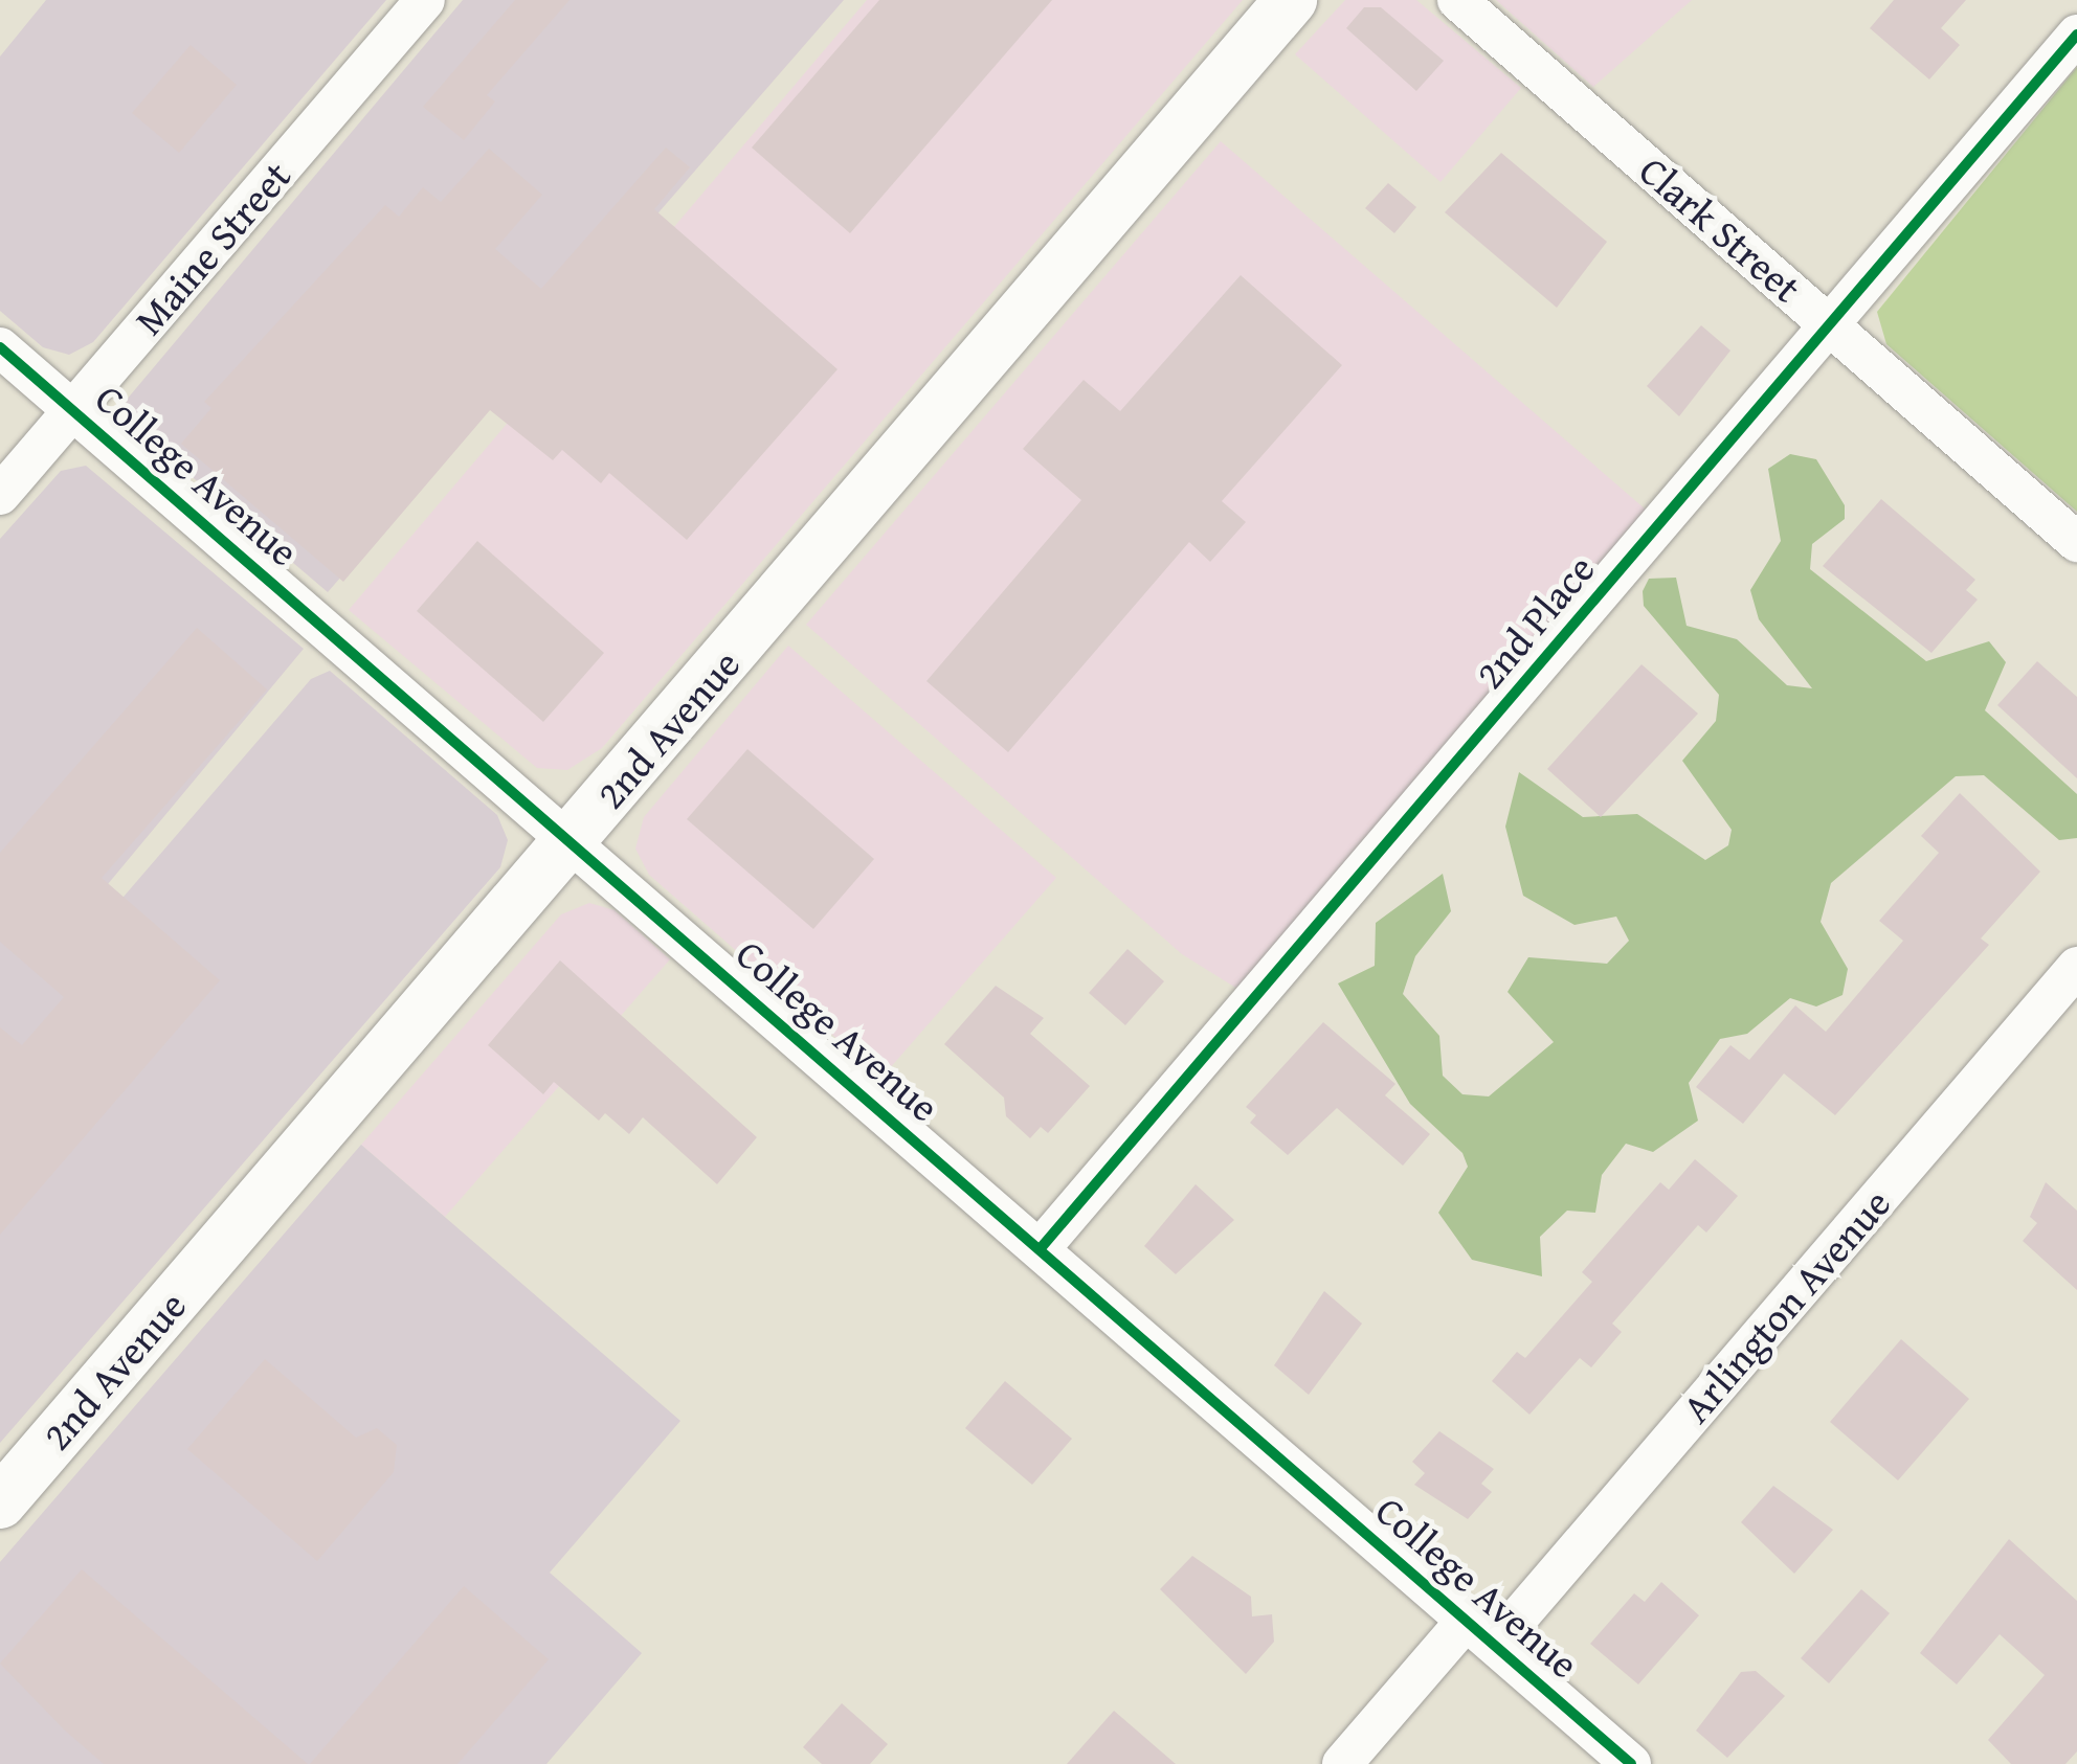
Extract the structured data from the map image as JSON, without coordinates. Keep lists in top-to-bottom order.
{
  "streets": {
    "main road": ["2nd Avenue"],
    "street": [
      "Clark Street",
      "Maine Street",
      "College Avenue",
      "2nd Place",
      "Arlington Avenue"
    ]
  },
  "crossings": [
    ["Clark Street", "2nd Place"],
    ["Maine Street", "College Avenue"],
    ["College Avenue", "2nd Place"],
    ["College Avenue", "2nd Avenue"],
    ["College Avenue", "Arlington Avenue"]
  ]
}
